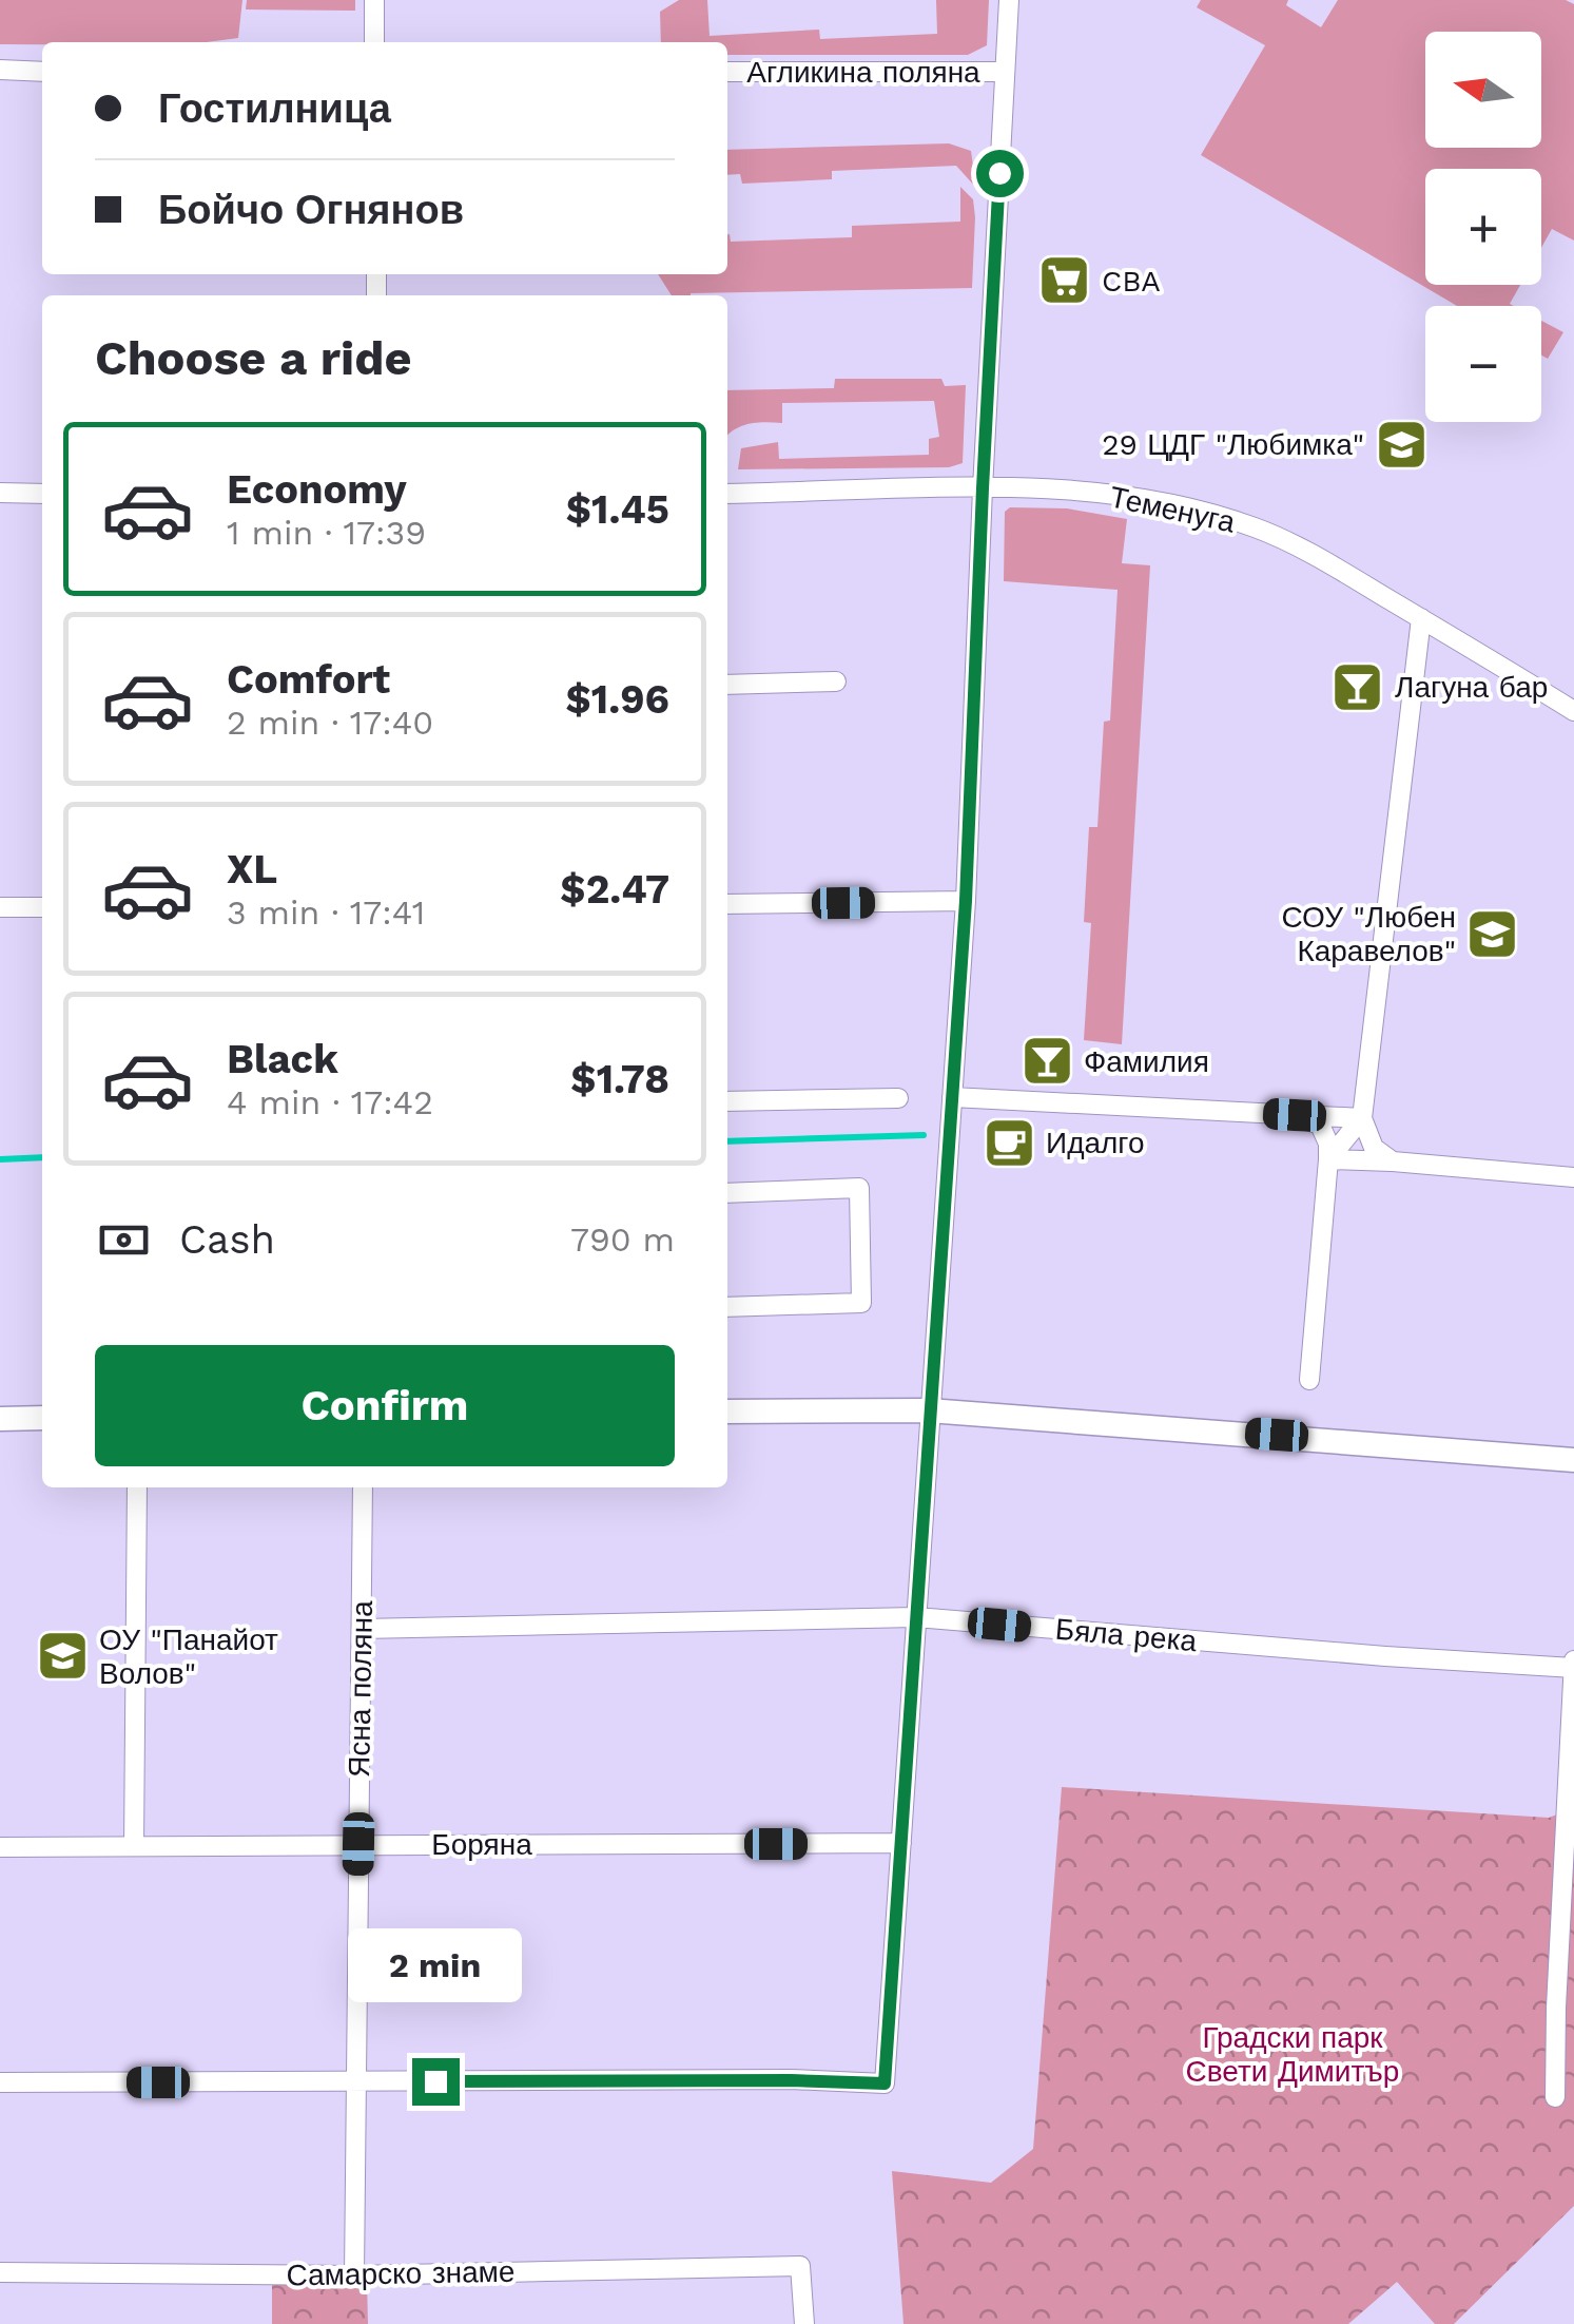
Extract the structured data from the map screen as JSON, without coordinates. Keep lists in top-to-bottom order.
{
  "streets": {
    "street": [
      "Агликина поляна",
      "Теменуга",
      "Бяла река",
      "Ясна поляна",
      "Боряна",
      "Самарско знаме"
    ]
  },
  "crossings": [
    ["Бяла река", "Ясна поляна"],
    ["Ясна поляна", "Боряна"],
    ["Ясна поляна", "Самарско знаме"]
  ],
  "parks": ["Градски парк Свети Димитър"],
  "places": {
    "supermarket": ["CBA"],
    "school or university": ["29 ЦДГ \"Любимка\"", "СОУ \"Любен Каравелов\"", "ОУ \"Панайот Волов\""],
    "bar": ["Лагуна бар", "Фамилия"],
    "cafe": ["Идалго"]
  },
  "north": "left",
  "page": {
    "map_buttons": ["+", "−"],
    "banner": ["Гостилница", "Бойчо Огнянов"],
    "heading": "Choose a ride",
    "list": [
      {
        "name": "Economy",
        "note": "1 min · 17:39",
        "value": "$1.45"
      },
      {
        "name": "Comfort",
        "note": "2 min · 17:40",
        "value": "$1.96"
      },
      {
        "name": "XL",
        "note": "3 min · 17:41",
        "value": "$2.47"
      },
      {
        "name": "Black",
        "note": "4 min · 17:42",
        "value": "$1.78"
      }
    ],
    "pay": ["Cash", "790 m"],
    "buttons": "Confirm",
    "bubble": "2 min"
  }
}
